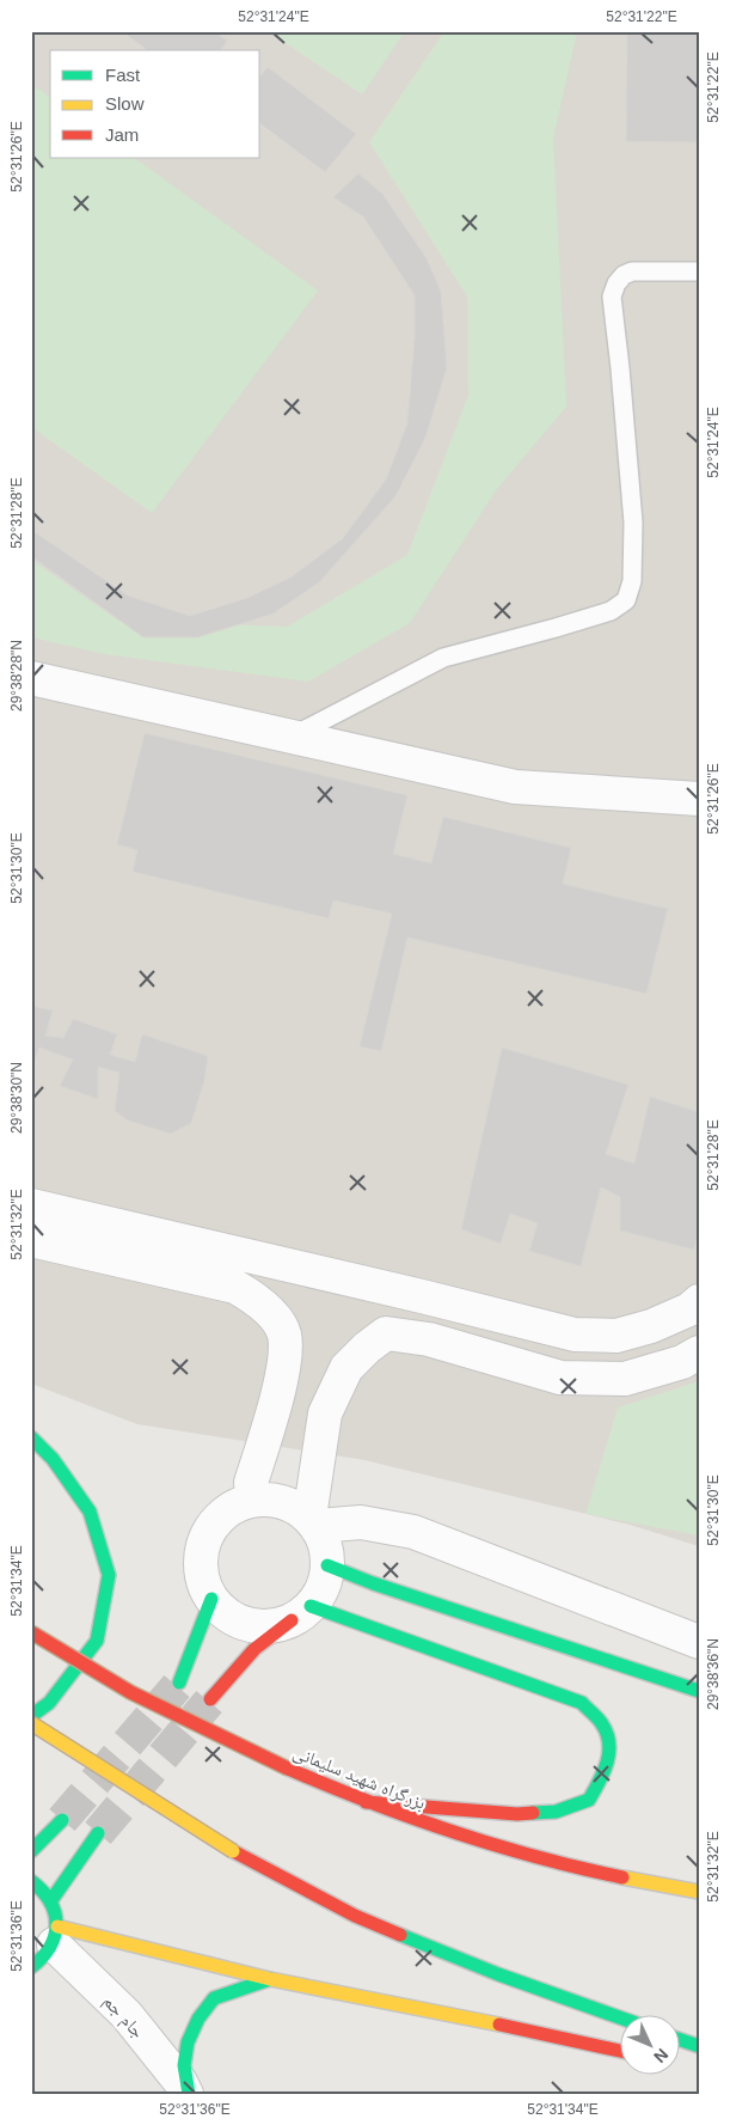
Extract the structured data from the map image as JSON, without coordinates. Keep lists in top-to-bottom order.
{
  "streets": {
    "main road": ["بزرگراه شهید سلیمانی"],
    "street": ["جام جم"]
  },
  "legend": ["Fast", "Slow", "Jam"],
  "north": "bottom right",
  "coordinates": [
    "52°31'24\"E",
    "52°31'22\"E",
    "52°31'26\"E",
    "52°31'28\"E",
    "29°38'28\"N",
    "52°31'30\"E",
    "29°38'30\"N",
    "52°31'32\"E",
    "52°31'34\"E",
    "29°38'36\"N",
    "52°31'36\"E"
  ]
}
